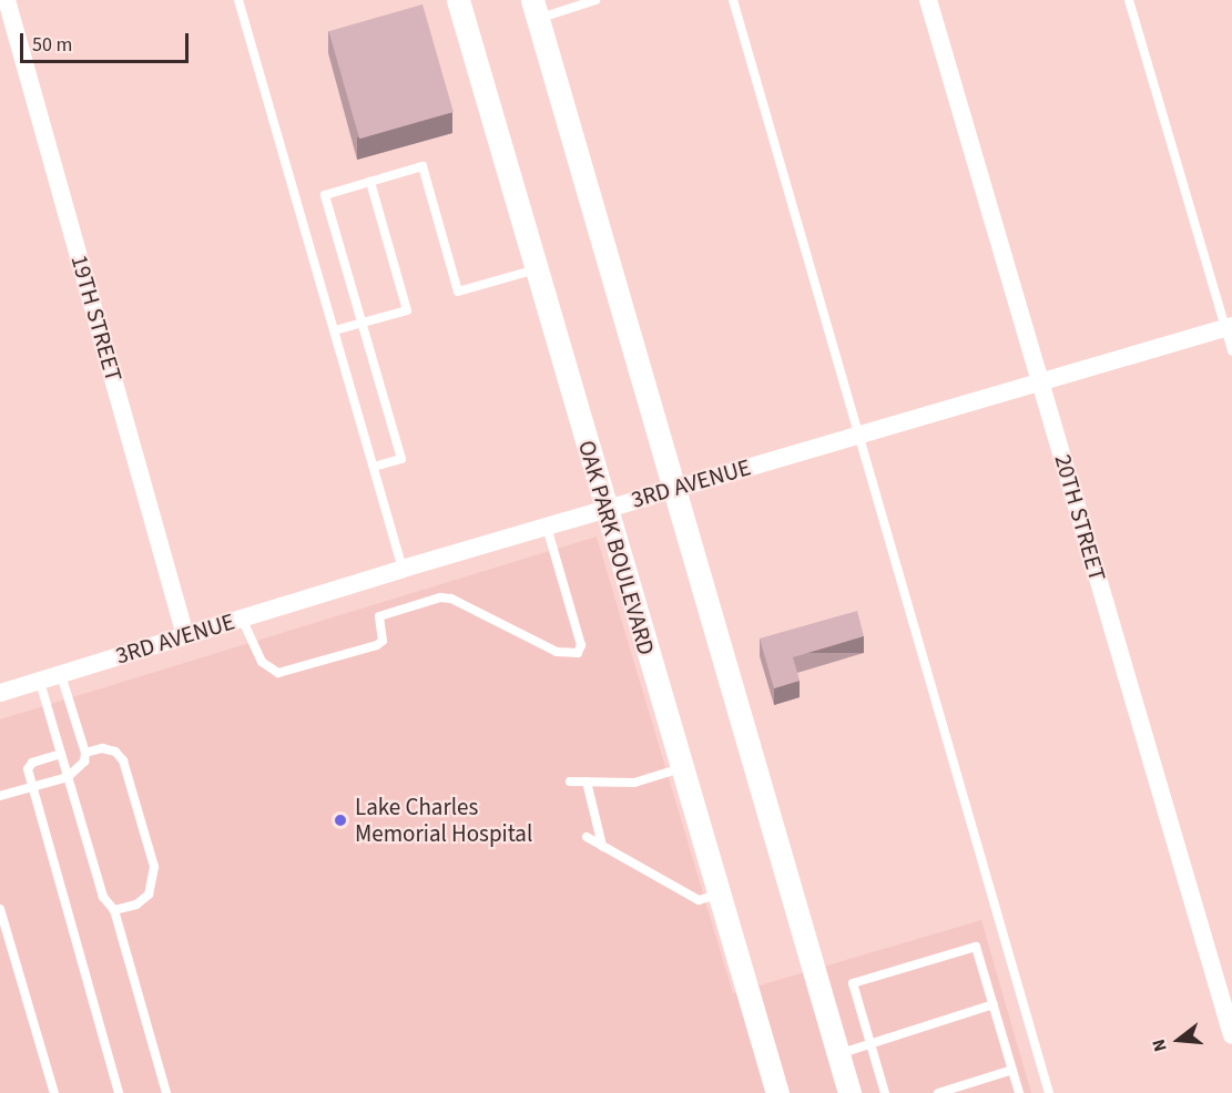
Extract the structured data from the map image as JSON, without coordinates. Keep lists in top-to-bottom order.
{
  "streets": {
    "street": [
      "19TH STREET",
      "3RD AVENUE",
      "20TH STREET",
      "OAK PARK BOULEVARD"
    ]
  },
  "crossings": [
    ["19TH STREET", "3RD AVENUE"],
    ["3RD AVENUE", "20TH STREET"],
    ["3RD AVENUE", "OAK PARK BOULEVARD"]
  ],
  "places": ["Lake Charles Memorial Hospital"],
  "scale_bar": "50 m",
  "north": "left"
}
